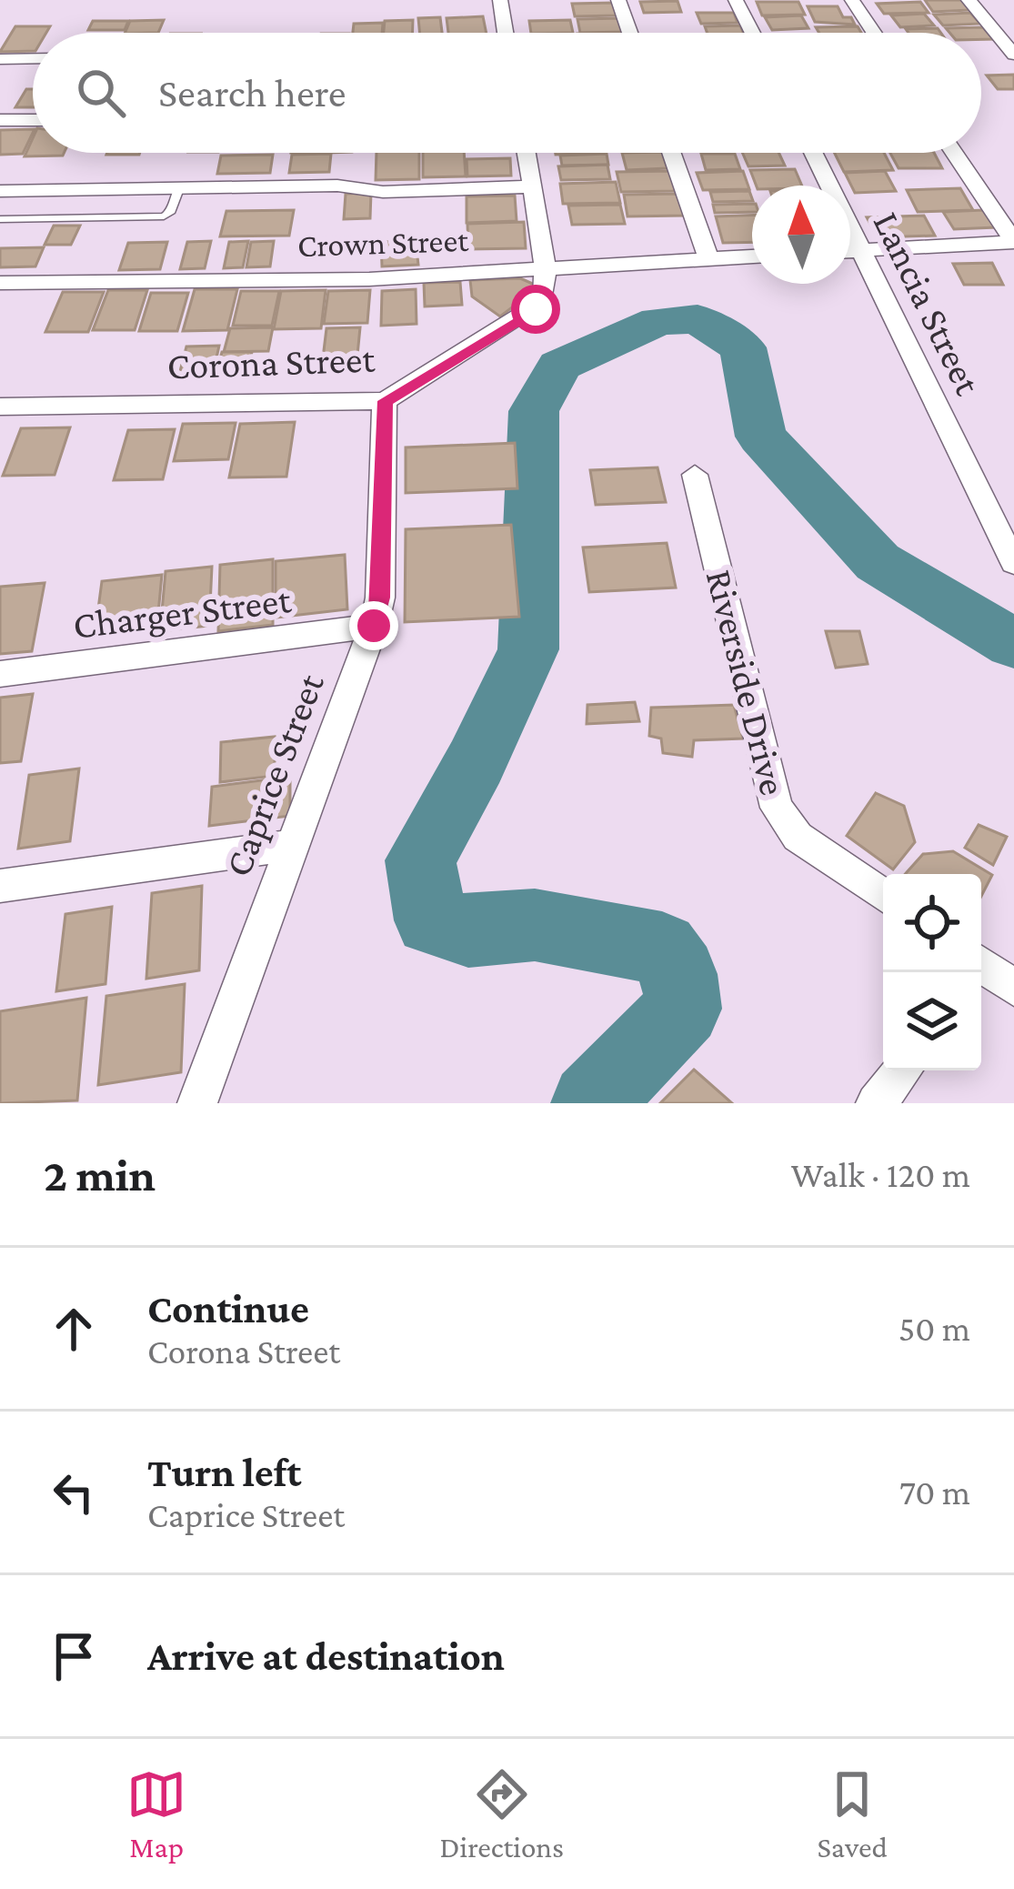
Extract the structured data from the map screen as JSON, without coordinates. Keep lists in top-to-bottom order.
{
  "streets": {
    "street": [
      "Crown Street",
      "Lancia Street",
      "Corona Street",
      "Charger Street",
      "Riverside Drive",
      "Caprice Street"
    ]
  },
  "crossings": [
    ["Crown Street", "Corona Street"],
    ["Corona Street", "Caprice Street"],
    ["Charger Street", "Caprice Street"]
  ],
  "north": "top",
  "page": {
    "search": "Search here",
    "heading": ["2 min", "Walk · 120 m"],
    "list": [
      ["Continue", "Corona Street", "50 m"],
      ["Turn left", "Caprice Street", "70 m"],
      "Arrive at destination"
    ],
    "nav": ["Map", "Directions", "Saved"]
  }
}
